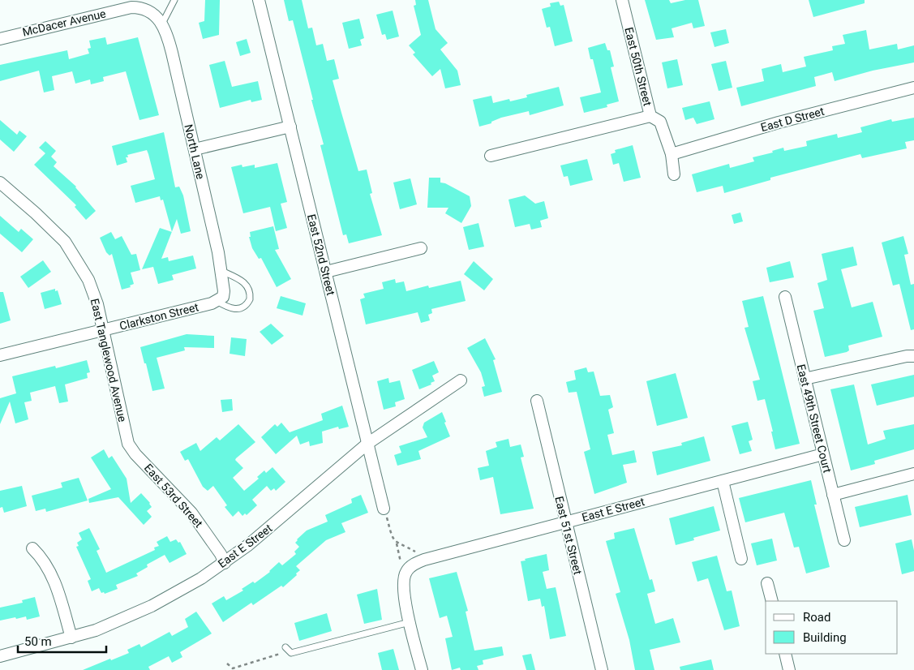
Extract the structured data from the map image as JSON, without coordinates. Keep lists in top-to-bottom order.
{
  "streets": {
    "street": [
      "McDacer Avenue",
      "East 50th Street",
      "East D Street",
      "North Lane",
      "East 52nd Street",
      "Clarkston Street",
      "East Tanglewood Avenue",
      "East 49th Street Court",
      "East 53rd Street",
      "East E Street",
      "East 51st Street"
    ]
  },
  "crossings": [
    ["McDacer Avenue", "North Lane"],
    ["East 50th Street", "East D Street"],
    ["North Lane", "Clarkston Street"],
    ["East 52nd Street", "East E Street"],
    ["Clarkston Street", "East Tanglewood Avenue"],
    ["East Tanglewood Avenue", "East 53rd Street"],
    ["East 49th Street Court", "East E Street"],
    ["East 53rd Street", "East E Street"],
    ["East E Street", "East 51st Street"]
  ],
  "legend": ["Road", "Building"],
  "scale_bar": "50 m"
}
